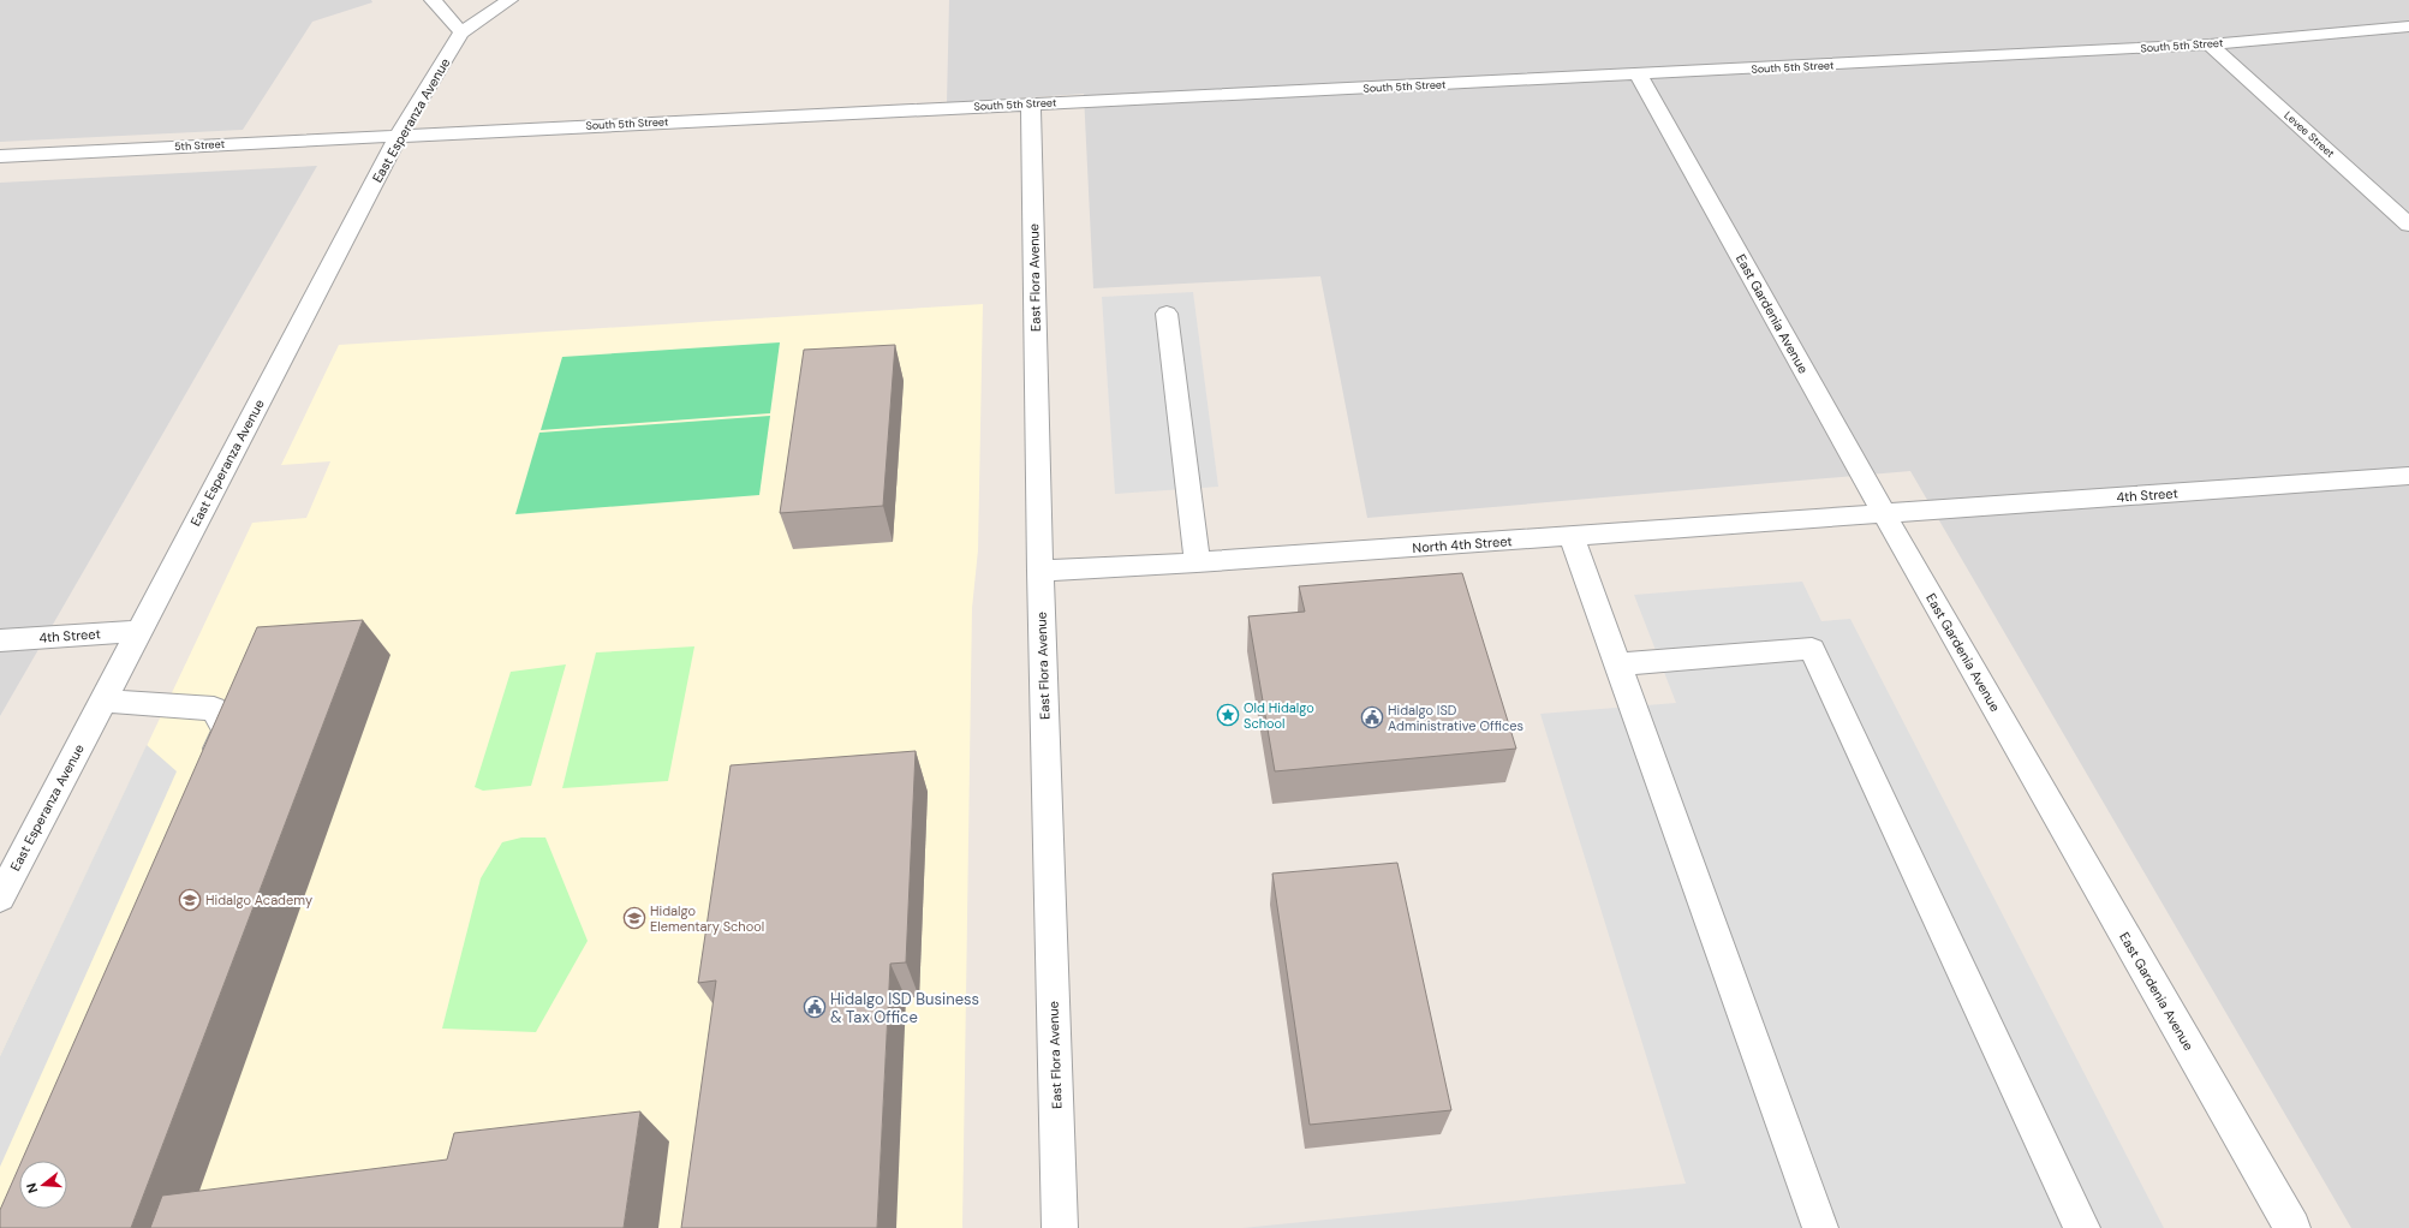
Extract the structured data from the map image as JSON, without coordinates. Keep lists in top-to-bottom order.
{
  "streets": {
    "street": [
      "South 5th Street",
      "East Esperanza Avenue",
      "Levee Street",
      "5th Street",
      "East Flora Avenue",
      "East Gardenia Avenue",
      "4th Street",
      "North 4th Street"
    ]
  },
  "crossings": [
    ["South 5th Street", "East Esperanza Avenue"],
    ["South 5th Street", "Levee Street"],
    ["South 5th Street", "5th Street"],
    ["South 5th Street", "East Flora Avenue"],
    ["South 5th Street", "East Gardenia Avenue"],
    ["East Esperanza Avenue", "5th Street"],
    ["East Esperanza Avenue", "4th Street"],
    ["East Flora Avenue", "North 4th Street"],
    ["East Gardenia Avenue", "4th Street"],
    ["East Gardenia Avenue", "North 4th Street"],
    ["4th Street", "North 4th Street"]
  ],
  "places": {
    "place": ["Old Hidalgo School"],
    "public building": ["Hidalgo ISD Administrative Offices", "Hidalgo ISD Business & Tax Office"],
    "school or university": ["Hidalgo Academy", "Hidalgo Elementary School"]
  },
  "north": "left"
}
